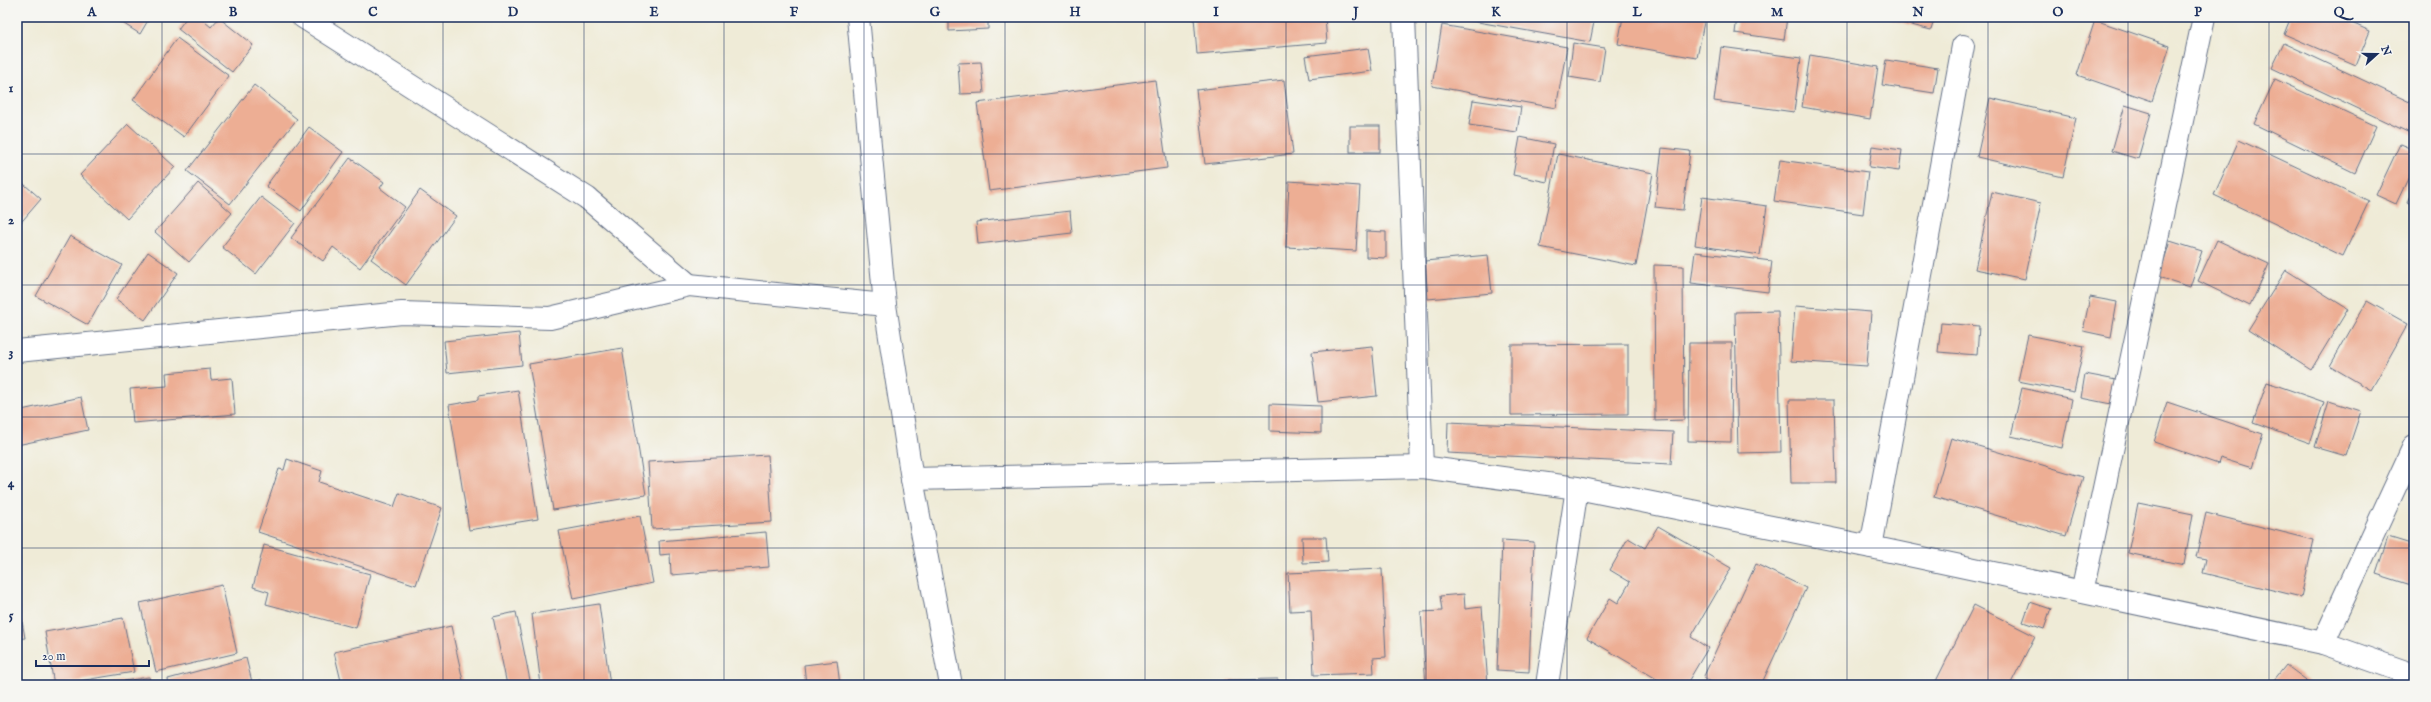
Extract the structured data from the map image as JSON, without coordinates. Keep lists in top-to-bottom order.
{
  "scale_bar": "20 m",
  "north": "right",
  "grid": {
    "columns": [
      "A",
      "B",
      "C",
      "D",
      "E",
      "F",
      "G",
      "H",
      "I",
      "J",
      "K",
      "L",
      "M",
      "N",
      "O",
      "P",
      "Q"
    ],
    "rows": [
      "1",
      "2",
      "3",
      "4",
      "5"
    ]
  }
}
